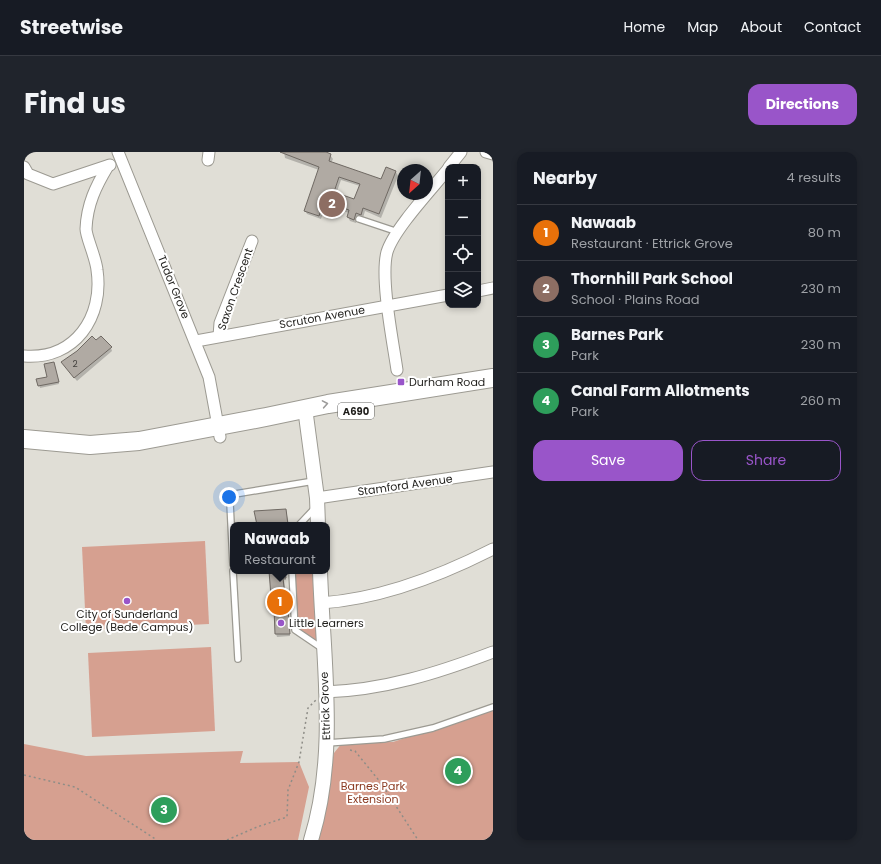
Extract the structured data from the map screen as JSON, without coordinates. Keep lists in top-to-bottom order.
{
  "streets": {
    "highway": ["A690"],
    "street": [
      "Tudor Grove",
      "Saxon Crescent",
      "Scruton Avenue",
      "Stamford Avenue",
      "Ettrick Grove"
    ]
  },
  "crossings": [
    ["Tudor Grove", "Scruton Avenue"],
    ["Tudor Grove", "A690"],
    ["Saxon Crescent", "Scruton Avenue"]
  ],
  "parks": ["Barnes Park Extension"],
  "places": {
    "transit": ["Durham Road"],
    "other": ["City of Sunderland College (Bede Campus)", "Little Learners"]
  },
  "house_numbers": ["2"],
  "north": "bottom left",
  "page": {
    "header": "Streetwise",
    "nav": [
      "Home",
      "Map",
      "About",
      "Contact"
    ],
    "title": "Find us",
    "buttons": [
      "Directions",
      ["Save", "Share"]
    ],
    "heading": ["Nearby", "4 results"],
    "map_buttons": ["+", "−"],
    "pins": [
      "2",
      "1",
      "4",
      "3"
    ],
    "list": [
      {
        "mark": "1",
        "name": "Nawaab",
        "note": "Restaurant · Ettrick Grove",
        "value": "80 m"
      },
      {
        "mark": "2",
        "name": "Thornhill Park School",
        "note": "School · Plains Road",
        "value": "230 m"
      },
      {
        "mark": "3",
        "name": "Barnes Park",
        "note": "Park",
        "value": "230 m"
      },
      {
        "mark": "4",
        "name": "Canal Farm Allotments",
        "note": "Park",
        "value": "260 m"
      }
    ],
    "popup": ["Nawaab", "Restaurant"]
  }
}
